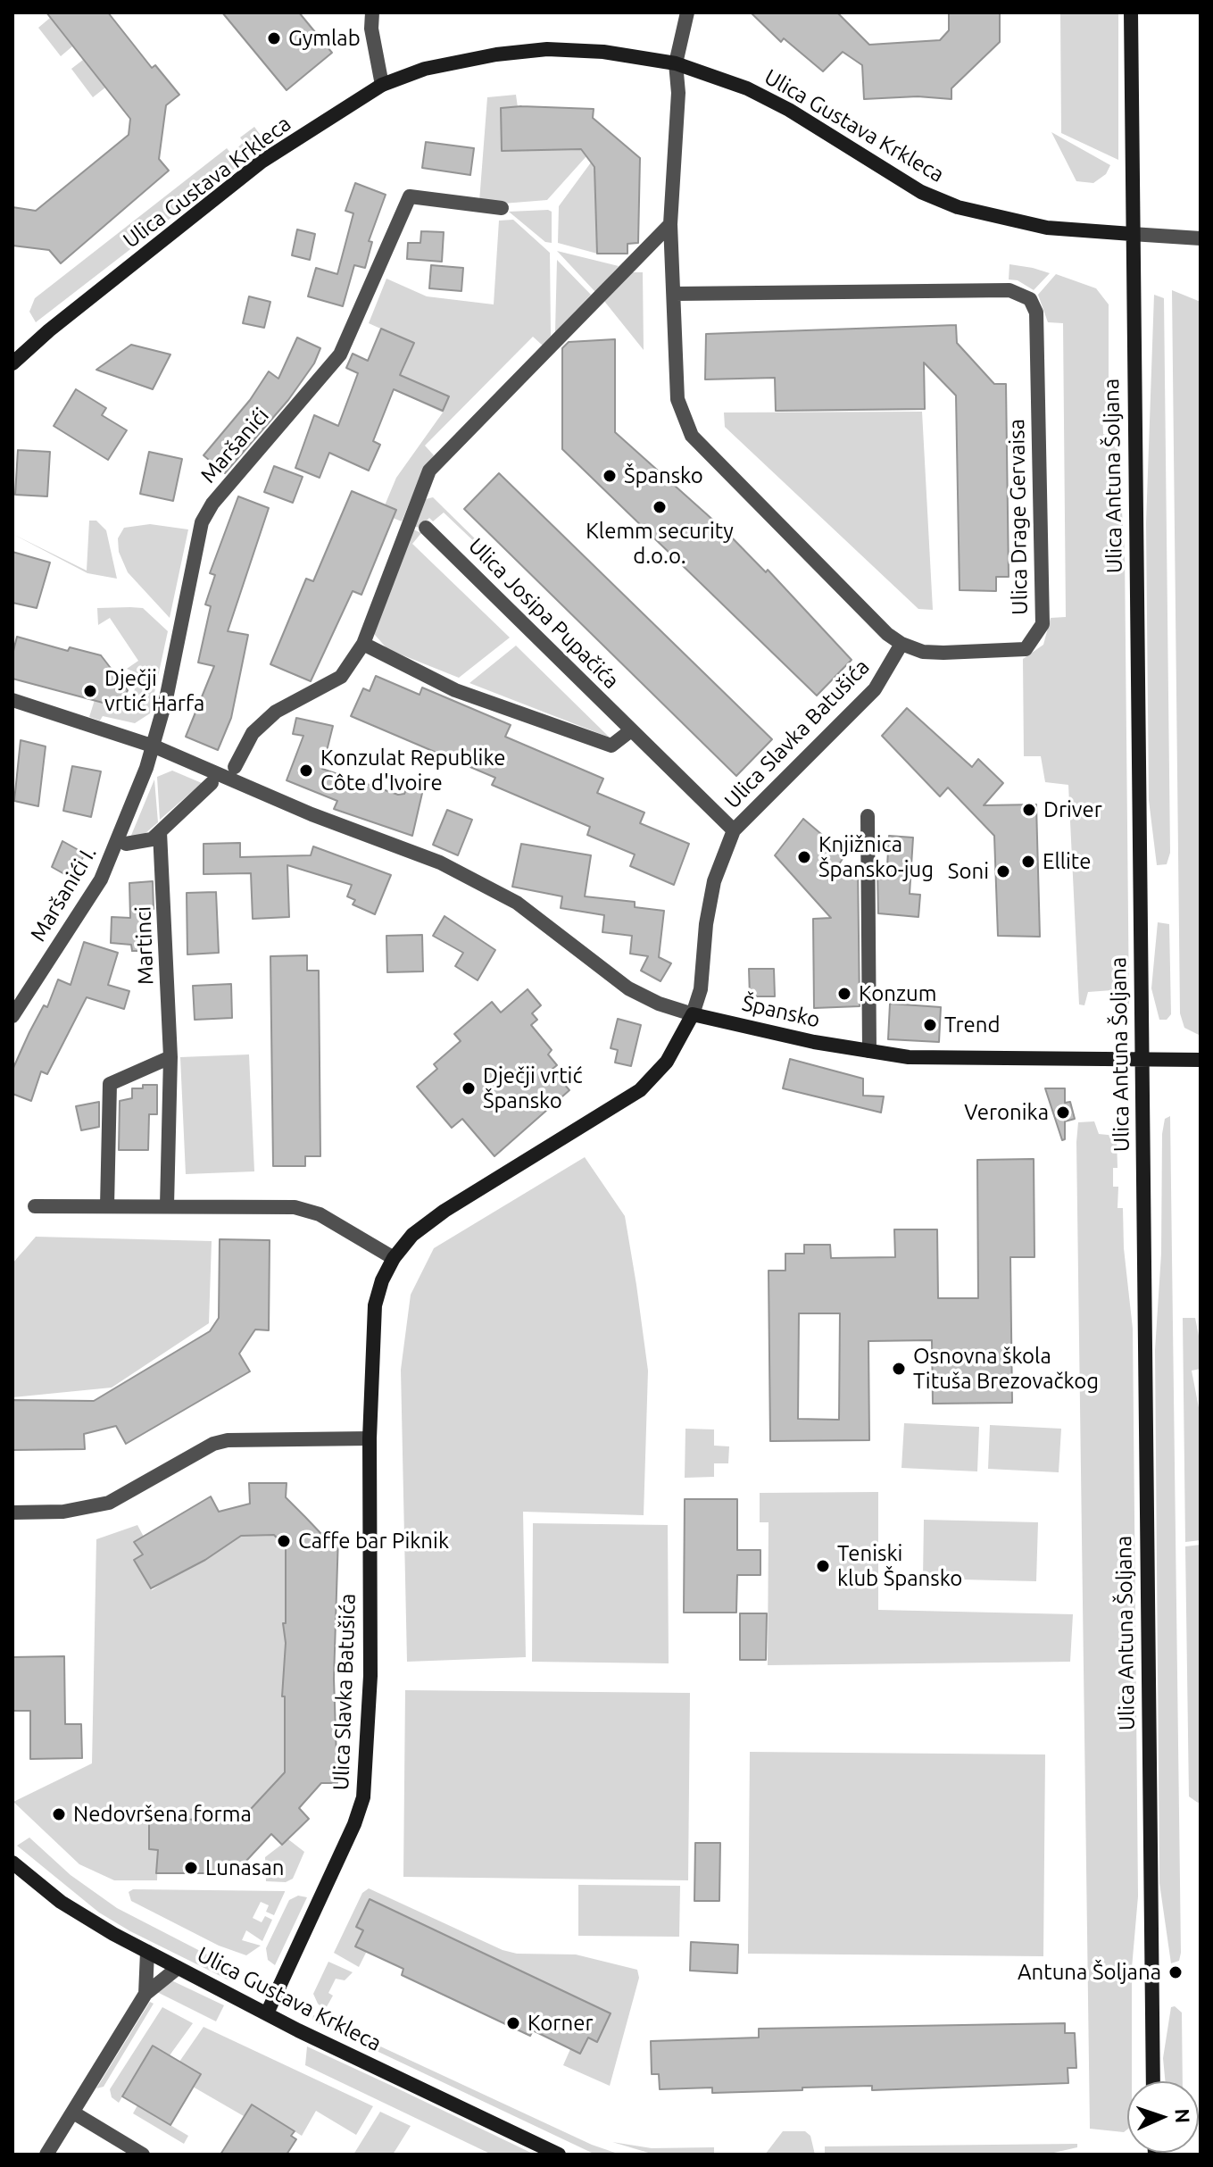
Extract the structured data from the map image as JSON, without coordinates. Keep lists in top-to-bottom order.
{
  "streets": {
    "street": [
      "Ulica Gustava Krkleca",
      "Maršanići",
      "Ulica Antuna Šoljana",
      "Ulica Drage Gervaisa",
      "Ulica Josipa Pupačića",
      "Ulica Slavka Batušića",
      "Maršanići I.",
      "Martinci",
      "Špansko"
    ]
  },
  "crossings": [
    ["Ulica Gustava Krkleca", "Ulica Antuna Šoljana"],
    ["Ulica Gustava Krkleca", "Ulica Drage Gervaisa"],
    ["Ulica Gustava Krkleca", "Ulica Slavka Batušića"],
    ["Maršanići", "Maršanići I."],
    ["Maršanići", "Špansko"],
    ["Ulica Antuna Šoljana", "Špansko"],
    ["Ulica Drage Gervaisa", "Ulica Slavka Batušića"],
    ["Ulica Josipa Pupačića", "Ulica Slavka Batušića"],
    ["Ulica Slavka Batušića", "Špansko"],
    ["Maršanići I.", "Špansko"]
  ],
  "places": [
    "Gymlab",
    "Špansko",
    "Klemm security d.o.o.",
    "Dječji vrtić Harfa",
    "Konzulat Republike Côte d'Ivoire",
    "Driver",
    "Knjižnica Špansko-jug",
    "Ellite",
    "Soni",
    "Konzum",
    "Trend",
    "Dječji vrtić Špansko",
    "Veronika",
    "Osnovna škola Tituša Brezovačkog",
    "Caffe bar Piknik",
    "Teniski klub Špansko",
    "Nedovršena forma",
    "Lunasan",
    "Antuna Šoljana",
    "Korner"
  ],
  "north": "right"
}
